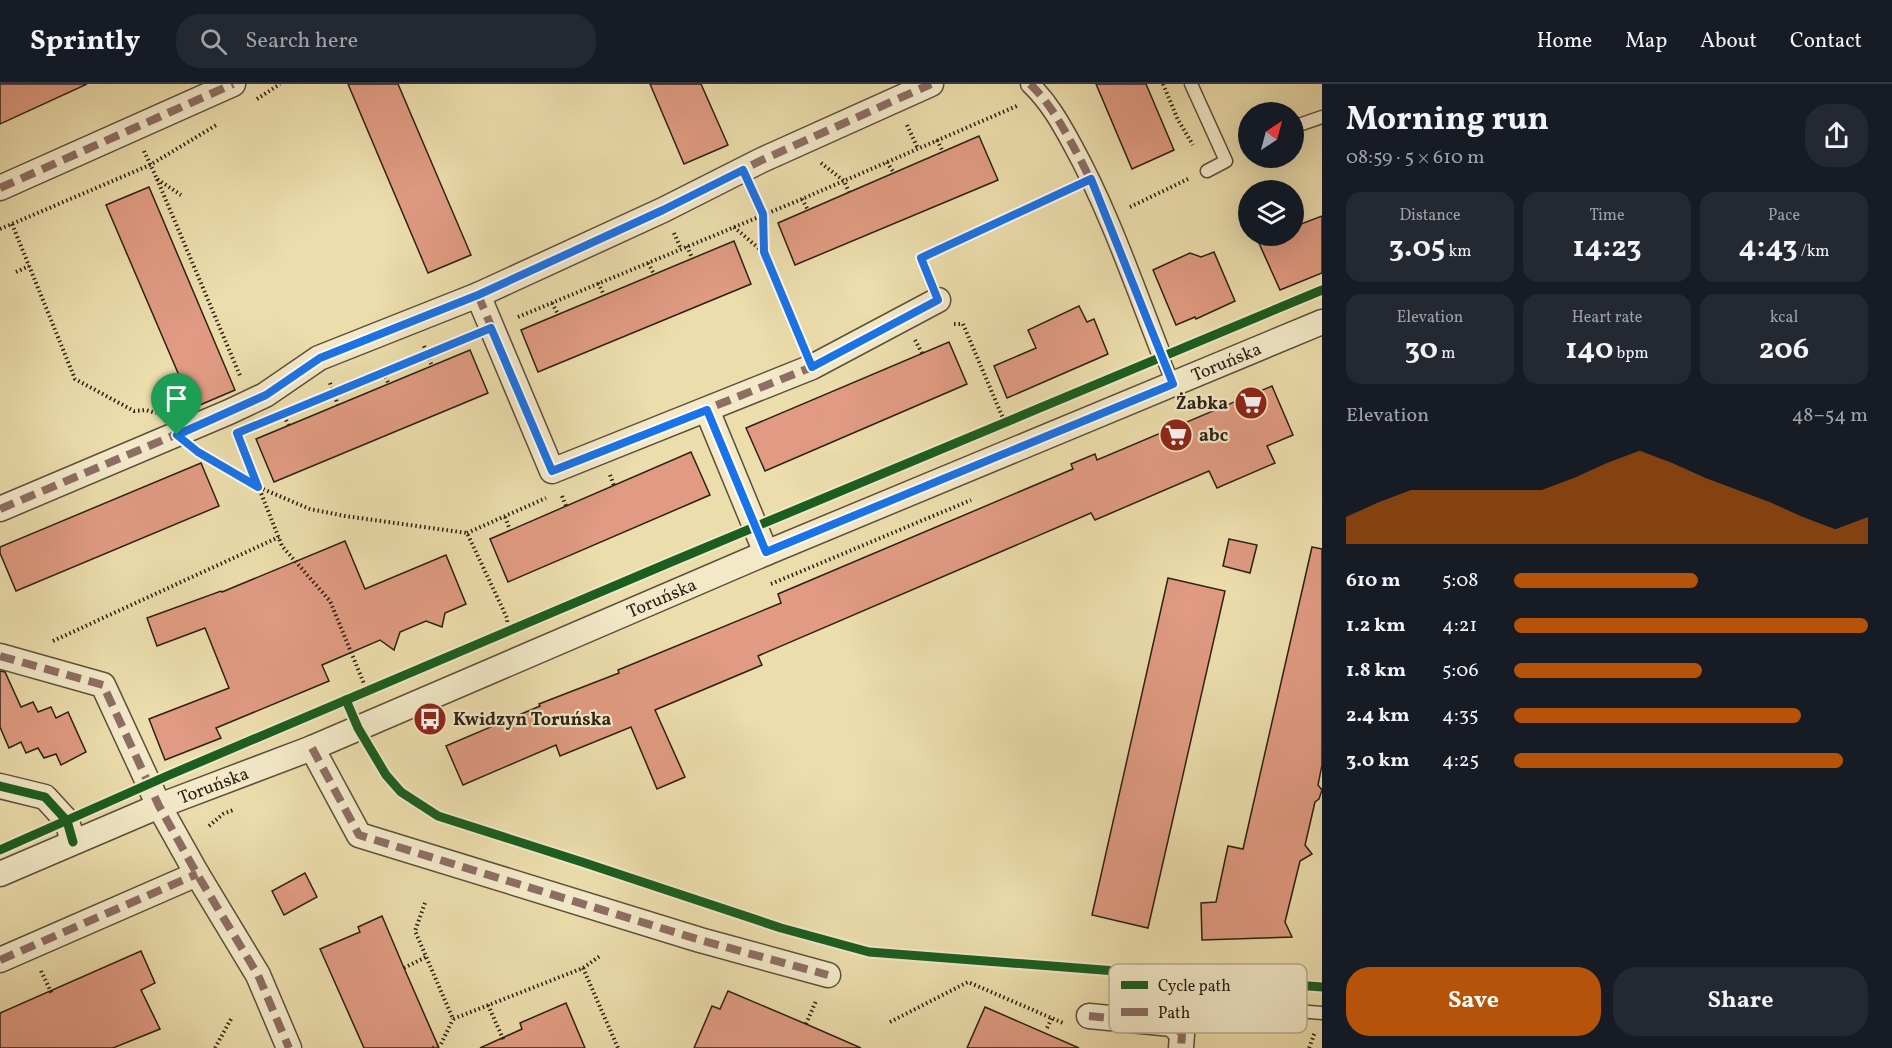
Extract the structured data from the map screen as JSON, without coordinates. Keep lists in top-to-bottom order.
{
  "streets": {
    "street": ["Toruńska"]
  },
  "places": {
    "supermarket": ["Żabka", "abc"],
    "bus stop": ["Kwidzyn Toruńska"]
  },
  "legend": ["Cycle path", "Path"],
  "north": "top right",
  "page": {
    "header": "Sprintly",
    "search": "Search here",
    "nav": [
      "Home",
      "Map",
      "About",
      "Contact"
    ],
    "heading": ["Morning run", "08:59 · 5 × 610 m"],
    "stats": [
      ["Distance", "3.05 km"],
      ["Time", "14:23"],
      ["Pace", "4:43 /km"],
      ["Elevation", "30 m"],
      ["Heart rate", "140 bpm"],
      ["kcal", "206"]
    ],
    "chart": ["Elevation", "48–54 m"],
    "list": [
      {
        "name": "610 m",
        "note": "5:08"
      },
      {
        "name": "1.2 km",
        "note": "4:21"
      },
      {
        "name": "1.8 km",
        "note": "5:06"
      },
      {
        "name": "2.4 km",
        "note": "4:35"
      },
      {
        "name": "3.0 km",
        "note": "4:25"
      }
    ],
    "buttons": ["Save", "Share"]
  }
}
